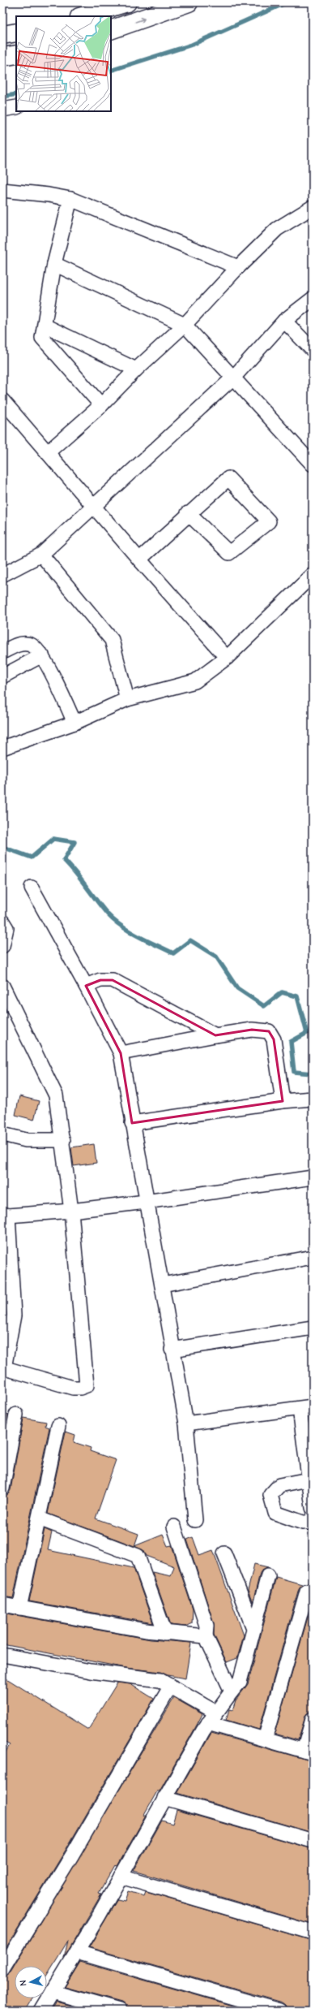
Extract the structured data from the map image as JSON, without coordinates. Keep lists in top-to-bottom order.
{
  "north": "left"
}
